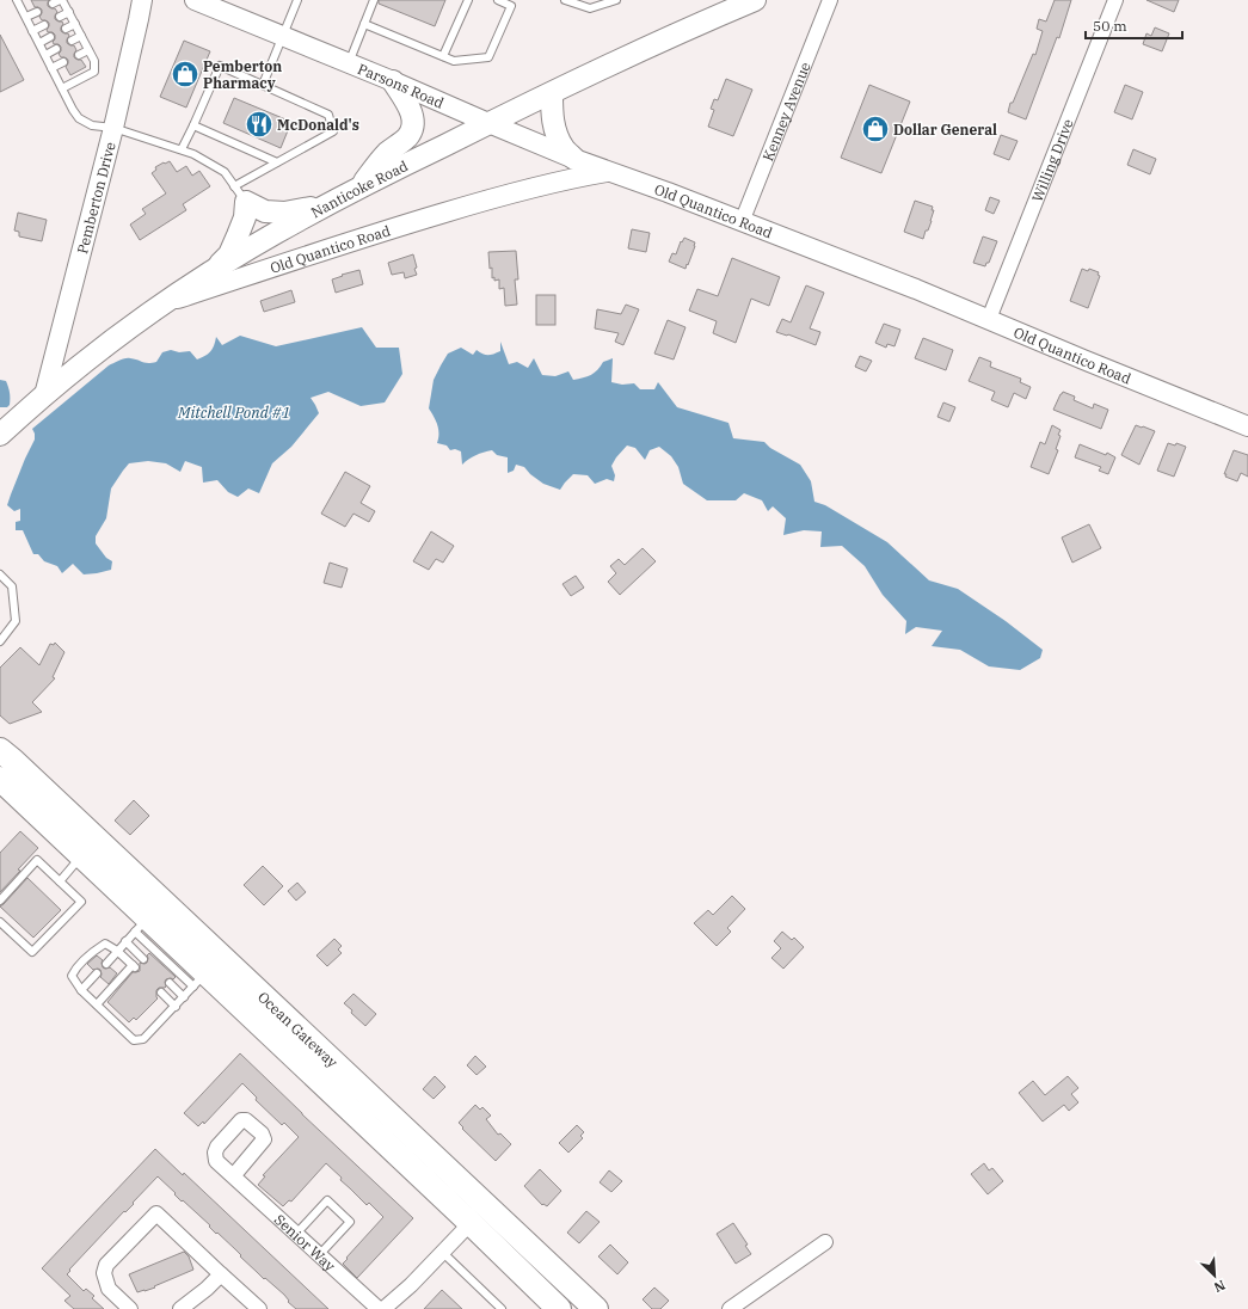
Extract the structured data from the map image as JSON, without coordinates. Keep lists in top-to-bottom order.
{
  "streets": {
    "main road": ["Nanticoke Road", "Ocean Gateway"],
    "street": [
      "Parsons Road",
      "Kenney Avenue",
      "Willing Drive",
      "Pemberton Drive",
      "Old Quantico Road",
      "Senior Way"
    ]
  },
  "crossings": [
    ["Parsons Road", "Nanticoke Road"],
    ["Parsons Road", "Old Quantico Road"],
    ["Kenney Avenue", "Old Quantico Road"],
    ["Willing Drive", "Old Quantico Road"],
    ["Nanticoke Road", "Pemberton Drive"],
    ["Nanticoke Road", "Old Quantico Road"]
  ],
  "water": ["Mitchell Pond #1"],
  "places": {
    "shop": ["Pemberton Pharmacy", "Dollar General"],
    "restaurant": ["McDonald's"]
  },
  "scale_bar": "50 m",
  "north": "bottom right"
}
